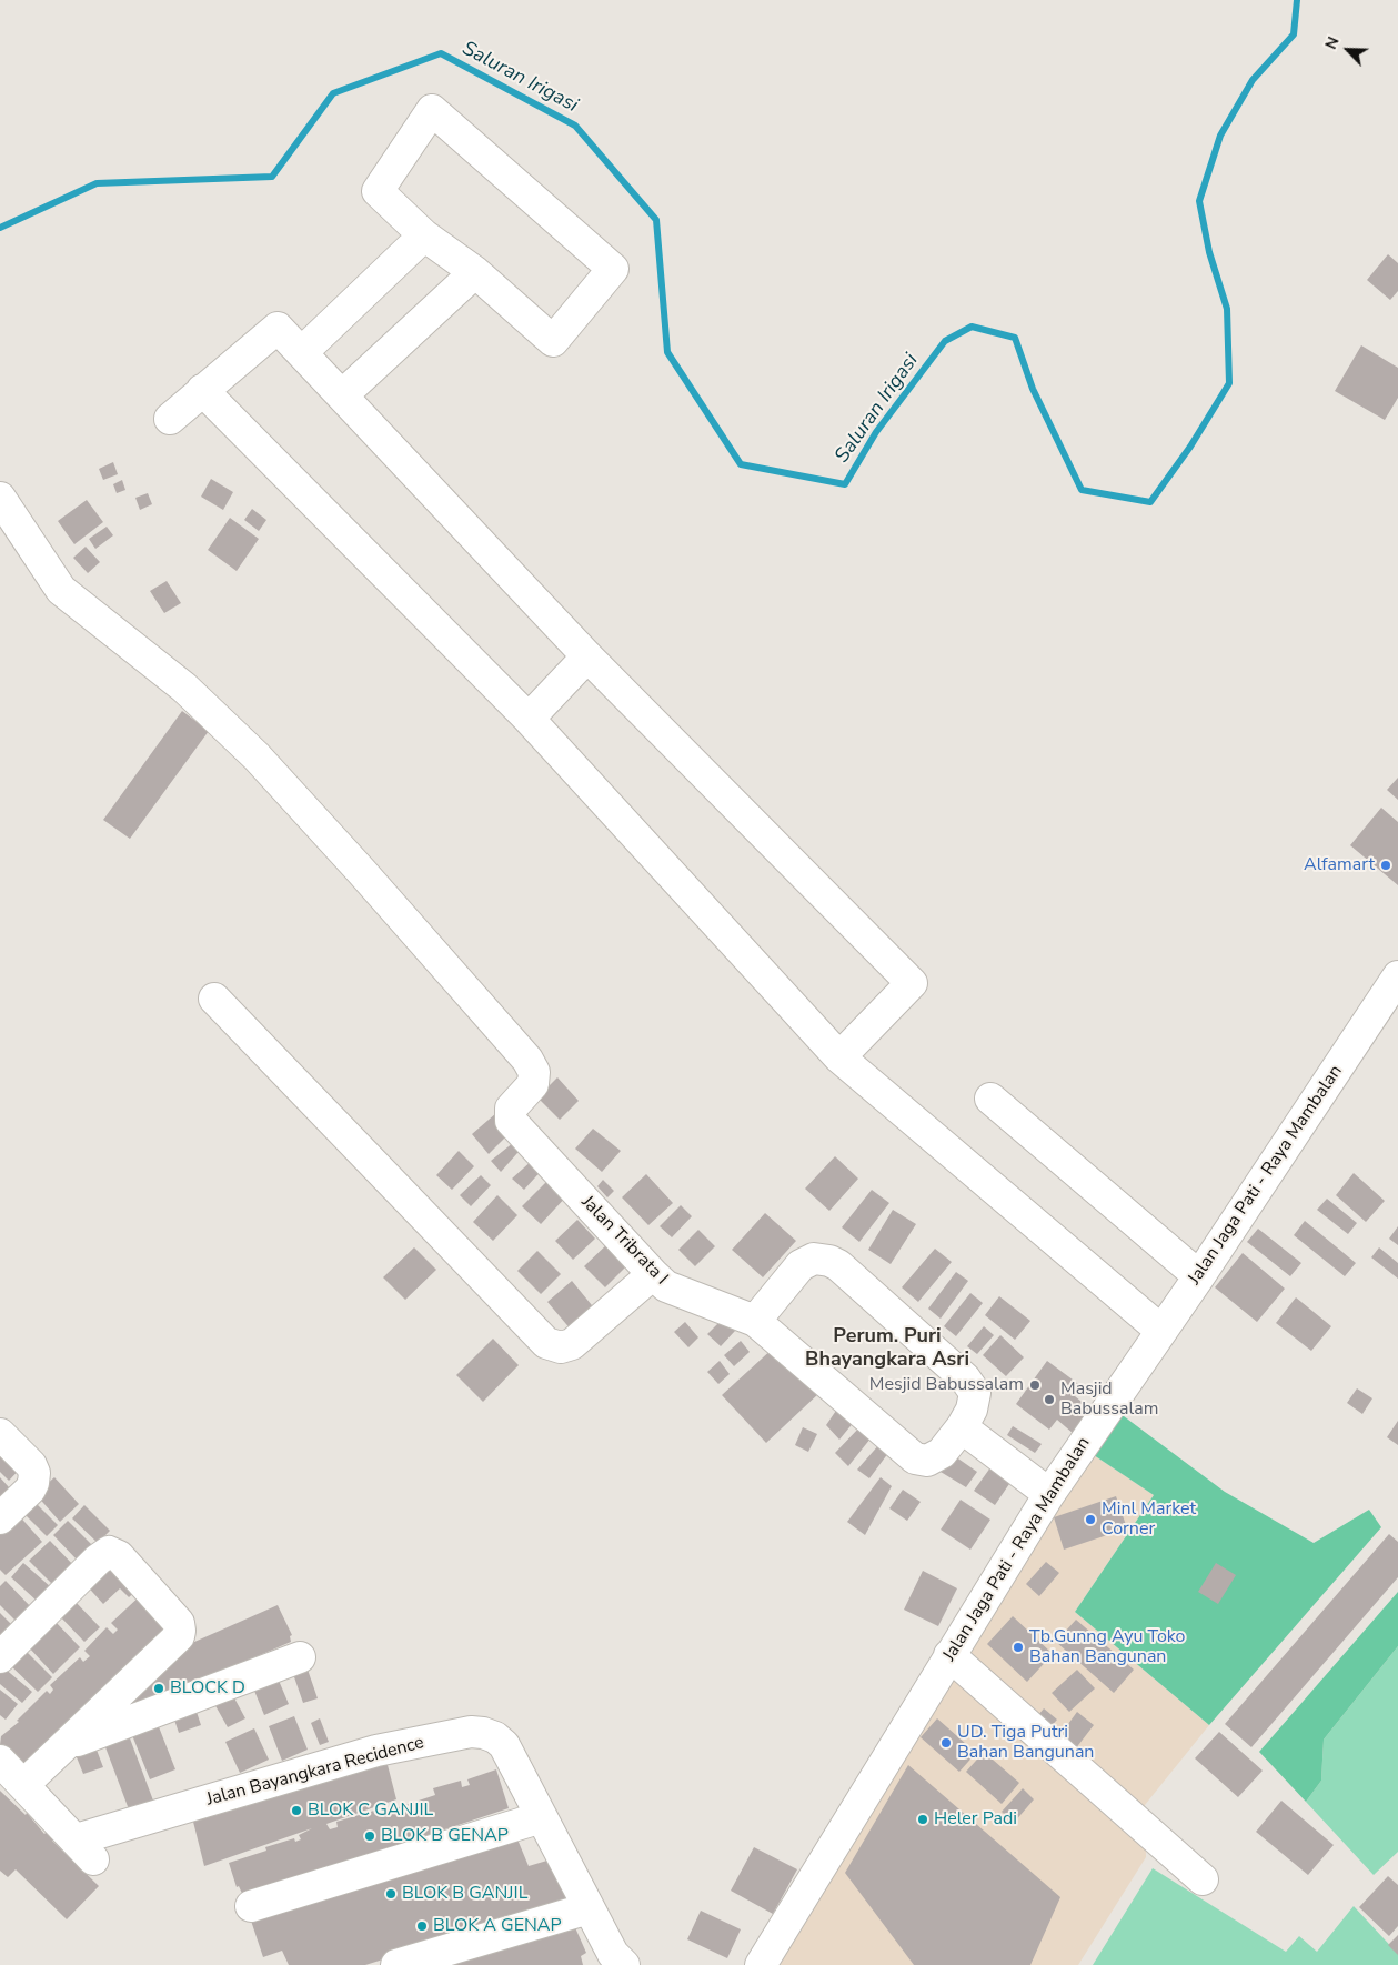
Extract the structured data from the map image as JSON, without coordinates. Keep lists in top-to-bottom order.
{
  "streets": {
    "street": ["Jalan Jaga Pati - Raya Mambalan", "Jalan Tribrata I", "Jalan Bayangkara Recidence"]
  },
  "districts": ["Perum. Puri Bhayangkara Asri"],
  "water": ["Saluran Irigasi"],
  "places": [
    "Alfamart",
    "Mesjid Babussalam",
    "Masjid Babussalam",
    "Minl Market Corner",
    "Tb.Gunng Ayu Toko Bahan Bangunan",
    "BLOCK D",
    "UD. Tiga Putri Bahan Bangunan",
    "BLOK C GANJIL",
    "Heler Padi",
    "BLOK B GENAP",
    "BLOK B GANJIL",
    "BLOK A GENAP"
  ],
  "north": "top left"
}
